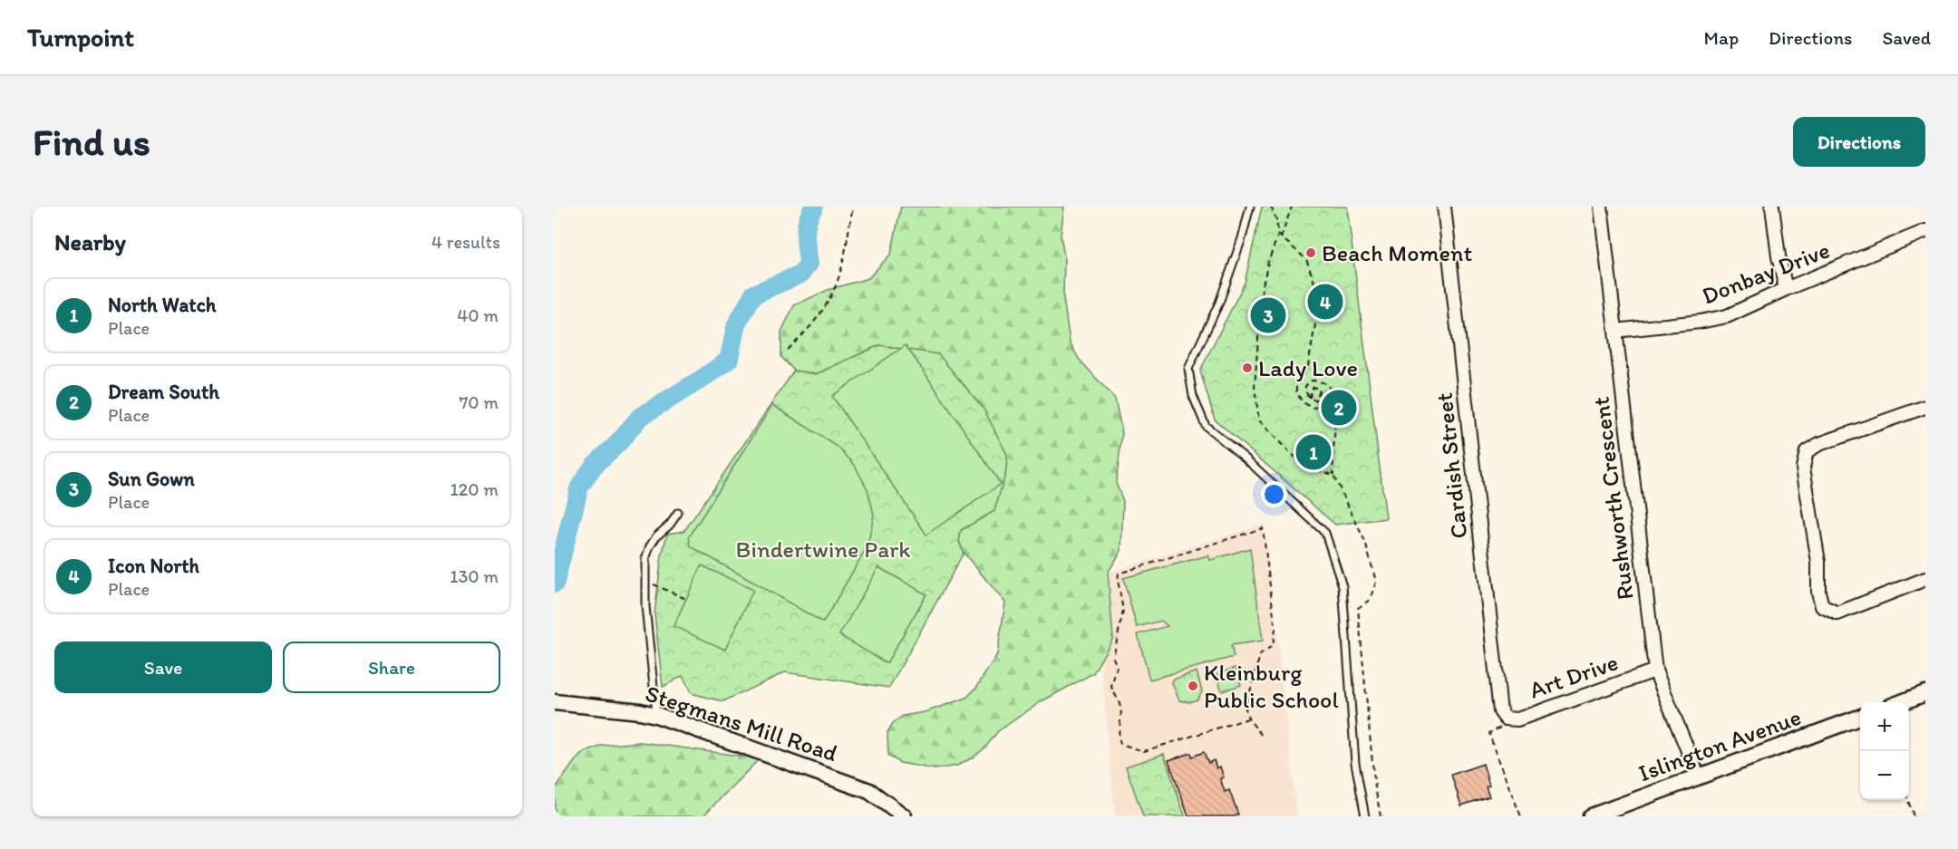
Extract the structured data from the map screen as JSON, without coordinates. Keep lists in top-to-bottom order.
{
  "streets": {
    "street": [
      "Donbay Drive",
      "Cardish Street",
      "Rushworth Crescent",
      "Art Drive",
      "Stegmans Mill Road",
      "Islington Avenue"
    ]
  },
  "crossings": [
    ["Donbay Drive", "Rushworth Crescent"],
    ["Cardish Street", "Art Drive"],
    ["Rushworth Crescent", "Art Drive"],
    ["Rushworth Crescent", "Islington Avenue"]
  ],
  "parks": ["Bindertwine Park"],
  "places": ["Beach Moment", "Lady Love", "Kleinburg Public School"],
  "page": {
    "header": "Turnpoint",
    "nav": ["Map", "Directions", "Saved"],
    "buttons": [
      "Directions",
      ["Save", "Share"]
    ],
    "title": "Find us",
    "heading": ["Nearby", "4 results"],
    "list": [
      {
        "mark": "1",
        "name": "North Watch",
        "note": "Place",
        "value": "40 m"
      },
      {
        "mark": "2",
        "name": "Dream South",
        "note": "Place",
        "value": "70 m"
      },
      {
        "mark": "3",
        "name": "Sun Gown",
        "note": "Place",
        "value": "120 m"
      },
      {
        "mark": "4",
        "name": "Icon North",
        "note": "Place",
        "value": "130 m"
      }
    ],
    "pins": [
      "4",
      "3",
      "2",
      "1"
    ],
    "map_buttons": ["+", "−"]
  }
}
